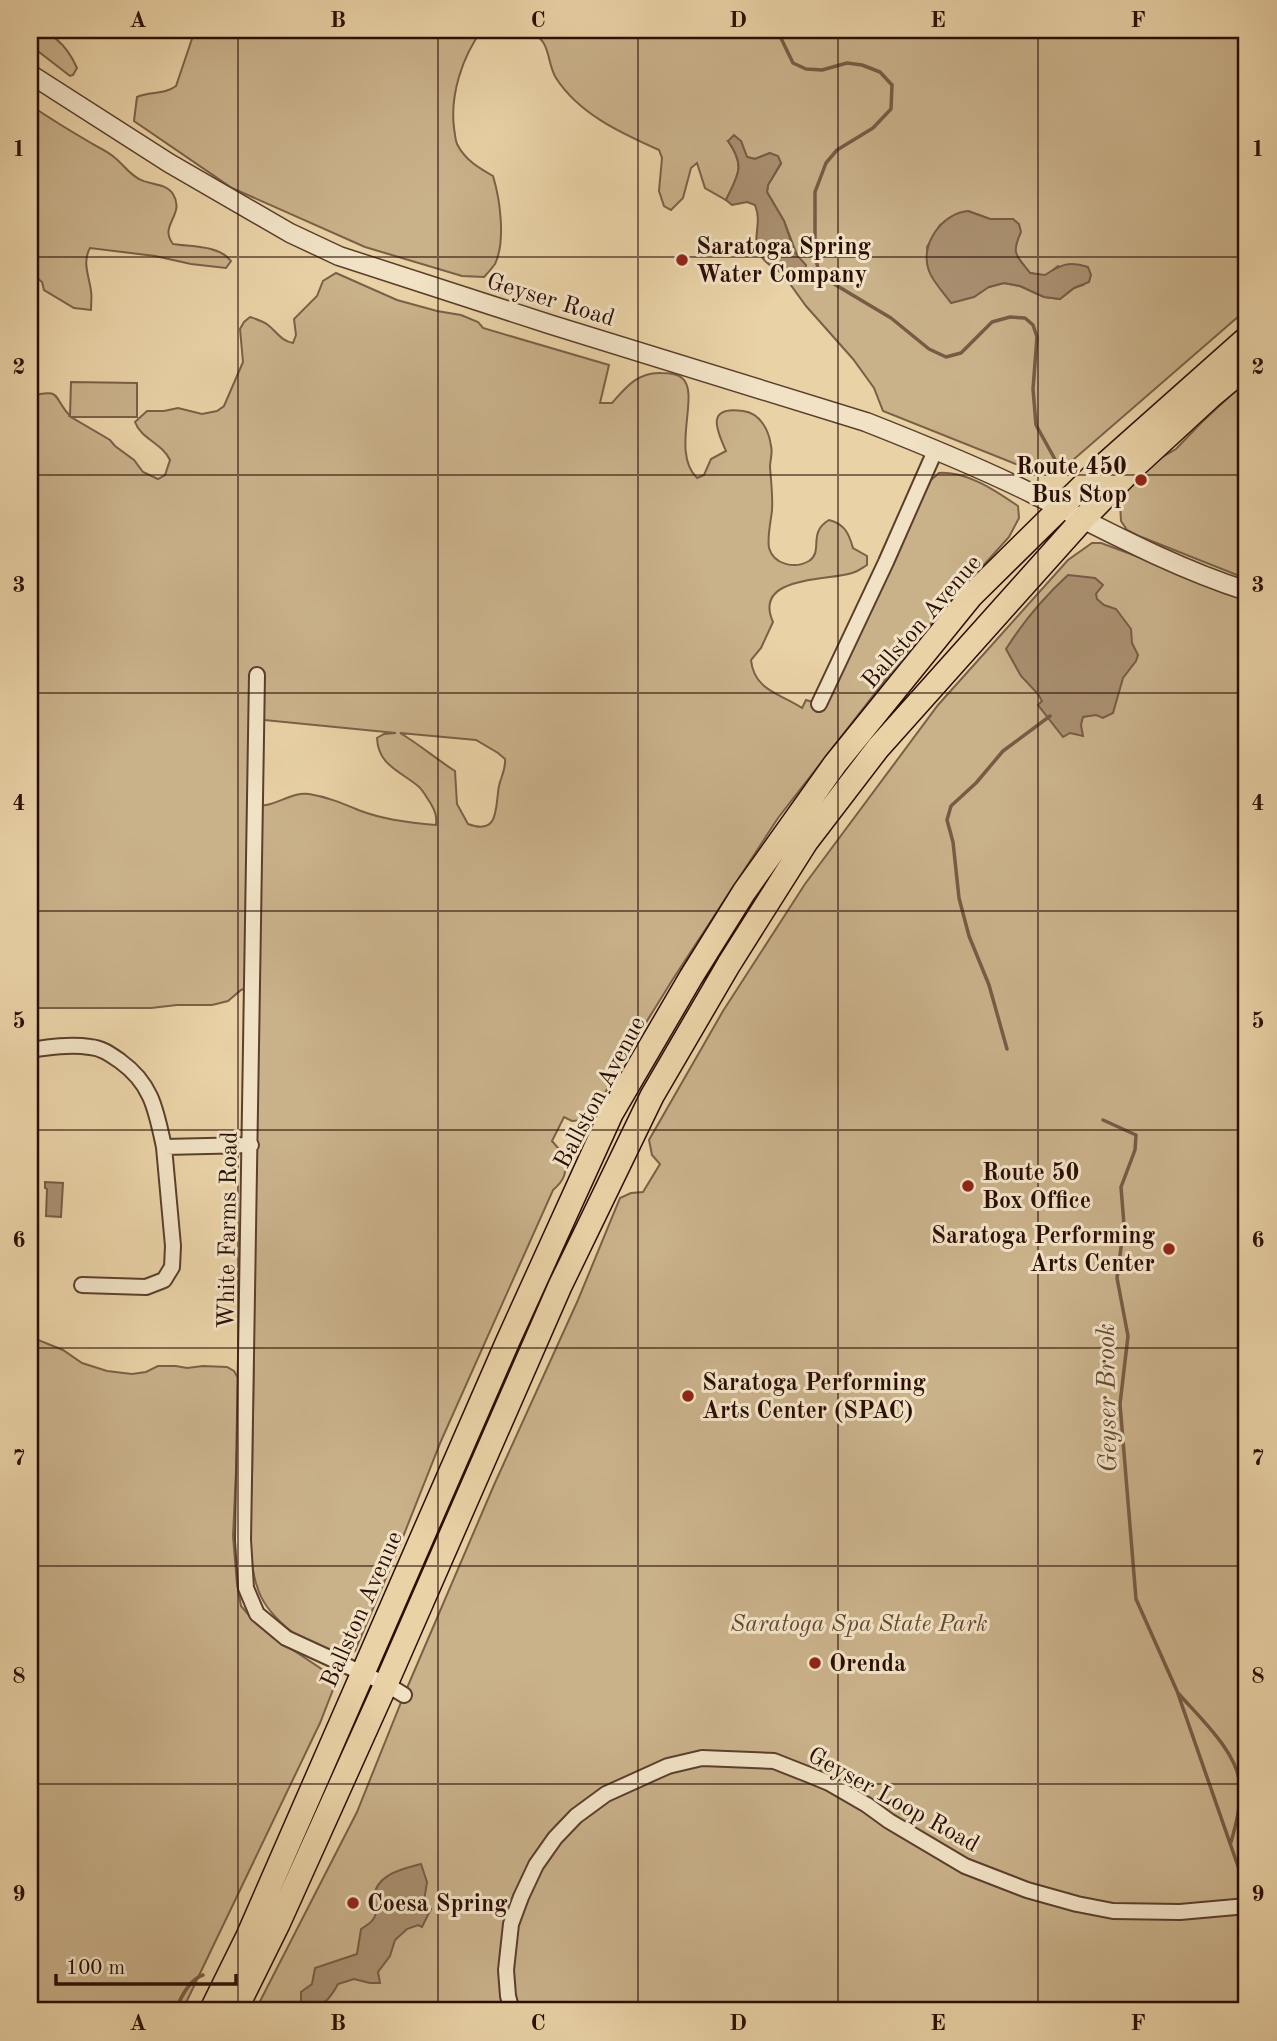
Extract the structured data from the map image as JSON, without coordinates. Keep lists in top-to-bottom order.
{
  "streets": {
    "highway": ["Ballston Avenue"],
    "street": ["Geyser Road", "White Farms Road", "Geyser Loop Road"]
  },
  "crossings": [
    ["Geyser Road", "Ballston Avenue"],
    ["Ballston Avenue", "White Farms Road"]
  ],
  "water": ["Geyser Brook"],
  "parks": ["Saratoga Spa State Park"],
  "places": [
    "Saratoga Spring Water Company",
    "Route 450 Bus Stop",
    "Route 50 Box Office",
    "Saratoga Performing Arts Center",
    "Saratoga Performing Arts Center (SPAC)",
    "Orenda",
    "Coesa Spring"
  ],
  "scale_bar": "100 m",
  "grid": {
    "columns": [
      "A",
      "B",
      "C",
      "D",
      "E",
      "F"
    ],
    "rows": [
      "1",
      "2",
      "3",
      "4",
      "5",
      "6",
      "7",
      "8",
      "9"
    ]
  }
}
